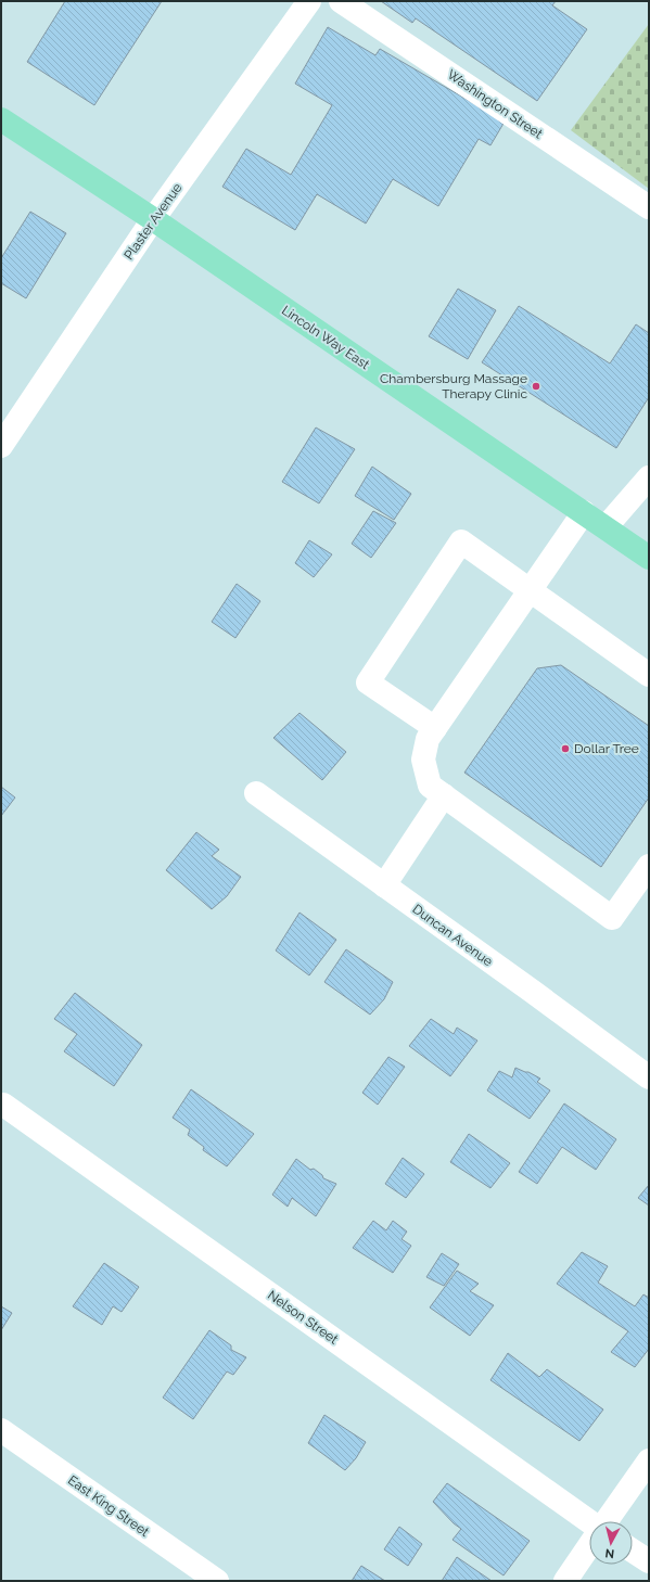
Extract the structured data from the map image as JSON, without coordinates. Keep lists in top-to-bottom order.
{
  "streets": {
    "highway": ["Lincoln Way East"],
    "street": [
      "Washington Street",
      "Plaster Avenue",
      "Duncan Avenue",
      "Nelson Street",
      "East King Street"
    ]
  },
  "crossings": [
    ["Plaster Avenue", "Lincoln Way East"]
  ],
  "places": ["Chambersburg Massage Therapy Clinic", "Dollar Tree"],
  "north": "bottom"
}
